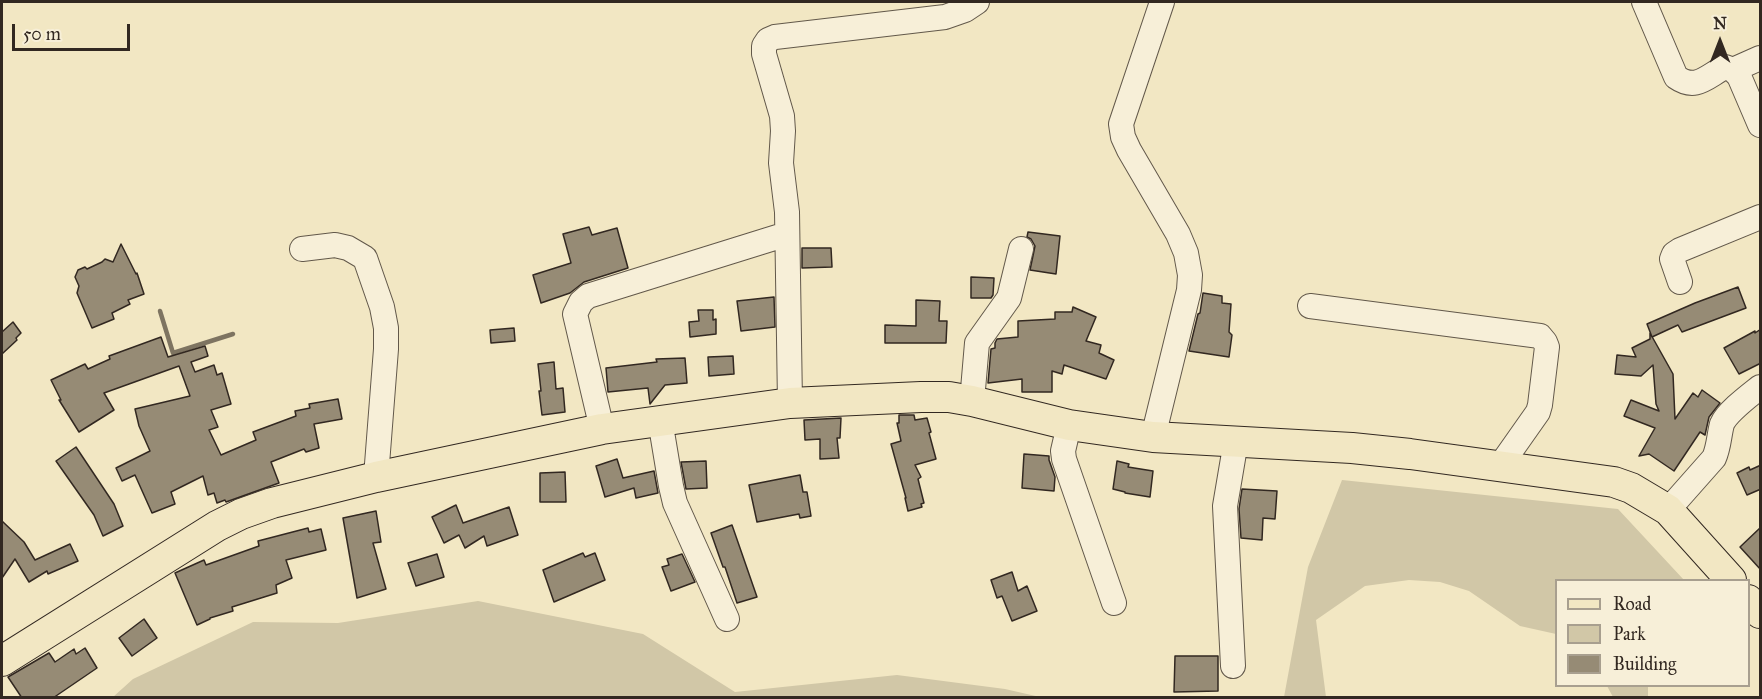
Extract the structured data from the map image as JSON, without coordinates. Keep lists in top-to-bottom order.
{
  "legend": ["Road", "Park", "Building"],
  "scale_bar": "50 m",
  "north": "top"
}
